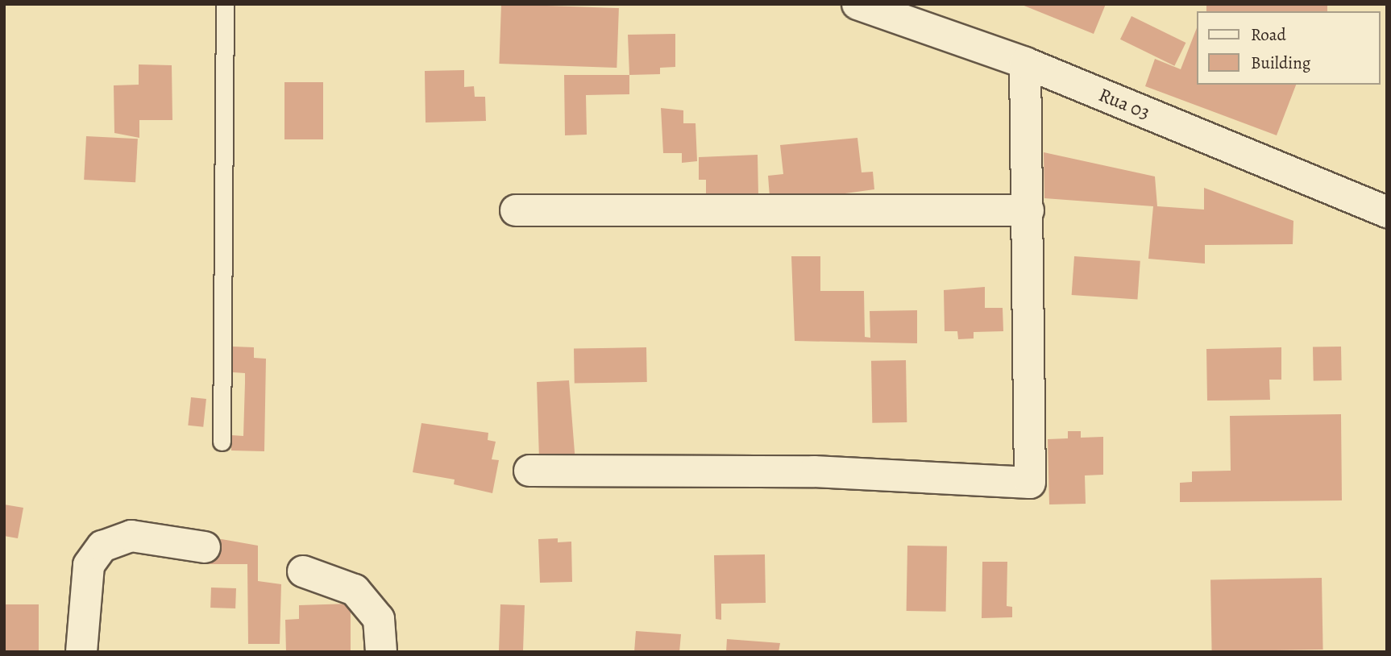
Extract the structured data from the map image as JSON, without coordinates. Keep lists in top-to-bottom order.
{
  "streets": {
    "street": ["Rua 03"]
  },
  "legend": ["Road", "Building"]
}
